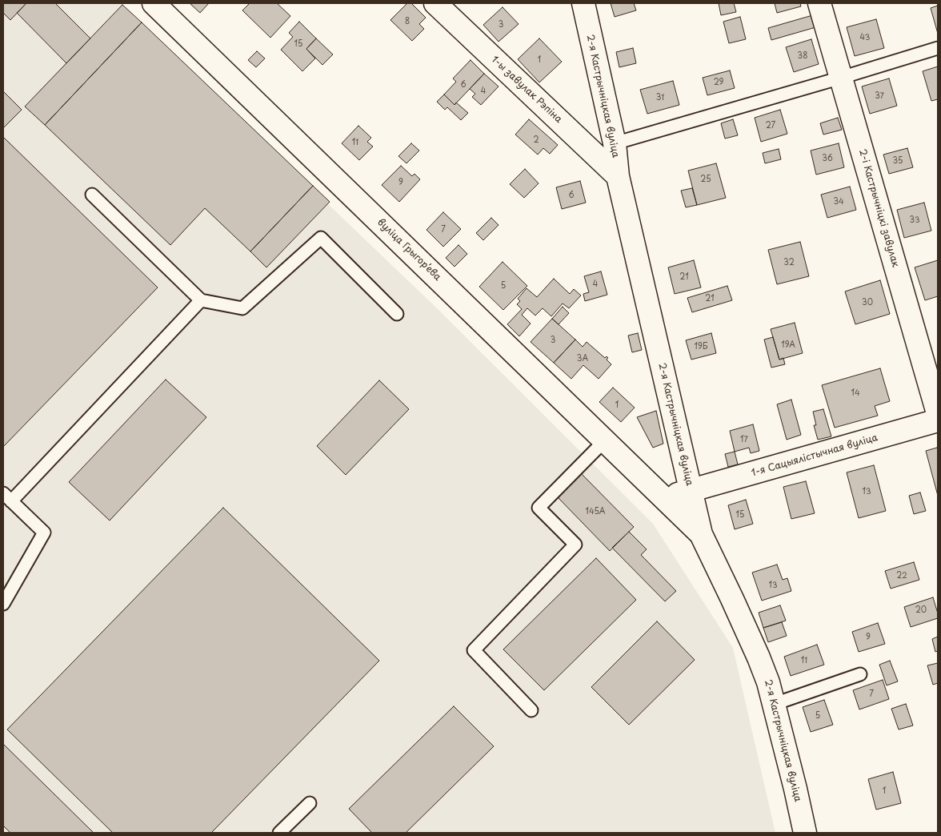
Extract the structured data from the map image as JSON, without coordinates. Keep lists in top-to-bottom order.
{
  "streets": {
    "street": [
      "1-ы завулак Рэпіна",
      "2-я Кастрычніцкая вуліца",
      "2-і Кастрычніцкі завулак",
      "вуліца Грыгорʼева",
      "1-я Сацыялістычная вуліца"
    ]
  },
  "crossings": [
    ["1-ы завулак Рэпіна", "2-я Кастрычніцкая вуліца"],
    ["2-я Кастрычніцкая вуліца", "вуліца Грыгорʼева"],
    ["2-я Кастрычніцкая вуліца", "1-я Сацыялістычная вуліца"]
  ],
  "house_numbers": [
    "8",
    "3",
    "43",
    "15",
    "38",
    "1",
    "29",
    "6",
    "4",
    "37",
    "31",
    "27",
    "2",
    "11",
    "36",
    "35",
    "25",
    "9",
    "6",
    "34",
    "33",
    "7",
    "32",
    "21",
    "4",
    "5",
    "21",
    "30",
    "3",
    "19А",
    "19Б",
    "3А",
    "14",
    "1",
    "17",
    "13",
    "145А",
    "15",
    "22",
    "13",
    "20",
    "9",
    "11",
    "7",
    "5",
    "1"
  ]
}
